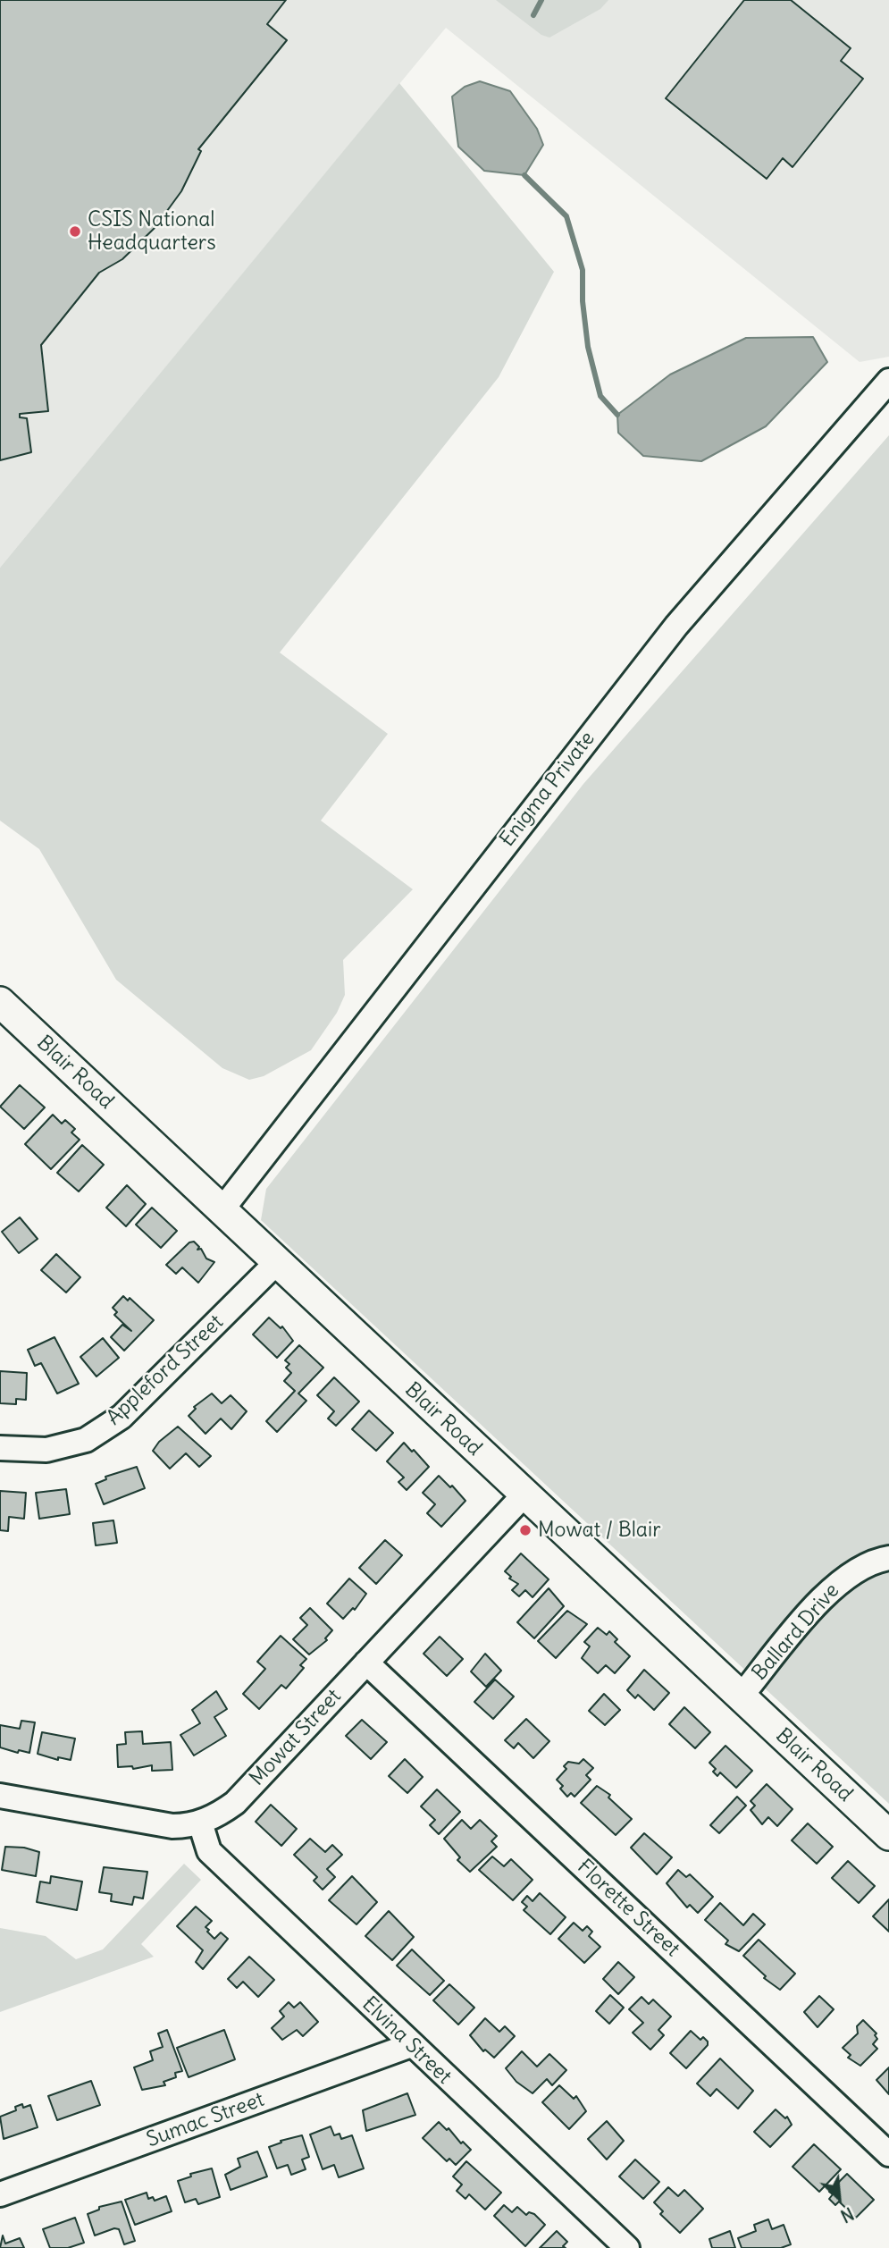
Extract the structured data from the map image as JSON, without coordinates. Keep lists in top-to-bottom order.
{
  "streets": {
    "main road": ["Blair Road"],
    "street": [
      "Enigma Private",
      "Appleford Street",
      "Ballard Drive",
      "Mowat Street",
      "Florette Street",
      "Elvina Street",
      "Sumac Street"
    ]
  },
  "crossings": [
    ["Enigma Private", "Blair Road"],
    ["Blair Road", "Appleford Street"],
    ["Blair Road", "Ballard Drive"],
    ["Blair Road", "Mowat Street"],
    ["Mowat Street", "Florette Street"],
    ["Mowat Street", "Elvina Street"],
    ["Elvina Street", "Sumac Street"]
  ],
  "places": ["CSIS National Headquarters", "Mowat / Blair"],
  "north": "bottom right"
}
